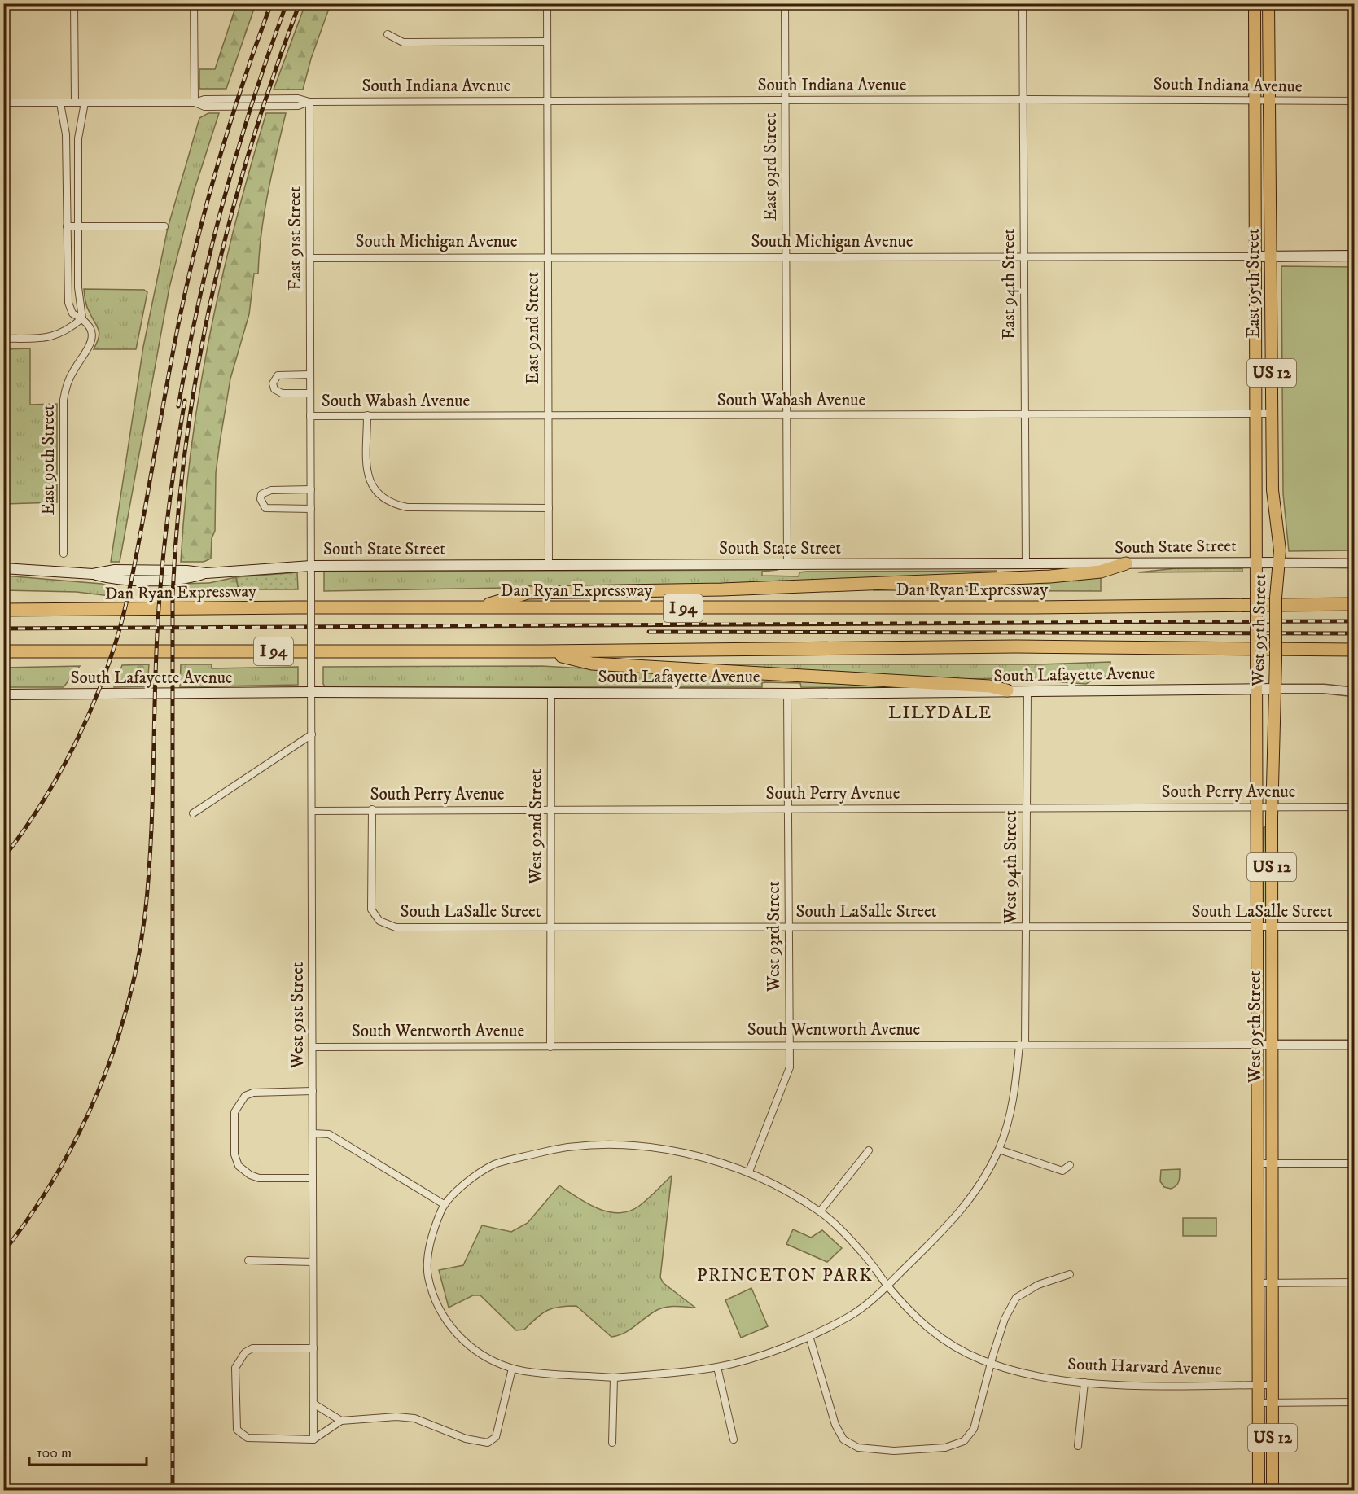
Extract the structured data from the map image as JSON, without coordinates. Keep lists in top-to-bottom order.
{
  "streets": {
    "highway": ["Dan Ryan Expressway", "I 94"],
    "main road": [
      "South Michigan Avenue",
      "East 95th Street",
      "US 12",
      "South State Street",
      "West 95th Street",
      "South Lafayette Avenue"
    ],
    "street": [
      "South Indiana Avenue",
      "East 93rd Street",
      "East 91st Street",
      "East 94th Street",
      "East 92nd Street",
      "South Wabash Avenue",
      "East 90th Street",
      "South Perry Avenue",
      "West 92nd Street",
      "West 94th Street",
      "South LaSalle Street",
      "West 93rd Street",
      "West 91st Street",
      "South Wentworth Avenue",
      "South Harvard Avenue"
    ]
  },
  "crossings": [
    ["South Indiana Avenue", "East 93rd Street"],
    ["South Indiana Avenue", "East 91st Street"],
    ["South Indiana Avenue", "East 95th Street"],
    ["South Indiana Avenue", "East 94th Street"],
    ["South Indiana Avenue", "East 92nd Street"],
    ["South Indiana Avenue", "East 90th Street"],
    ["East 93rd Street", "South Michigan Avenue"],
    ["East 93rd Street", "South Wabash Avenue"],
    ["East 93rd Street", "South State Street"],
    ["East 91st Street", "South Michigan Avenue"],
    ["East 91st Street", "South Wabash Avenue"],
    ["East 91st Street", "South State Street"],
    ["East 91st Street", "West 91st Street"],
    ["South Michigan Avenue", "East 95th Street"],
    ["South Michigan Avenue", "East 94th Street"],
    ["South Michigan Avenue", "East 92nd Street"],
    ["East 95th Street", "South Wabash Avenue"],
    ["East 95th Street", "South State Street"],
    ["East 95th Street", "West 95th Street"],
    ["East 94th Street", "South Wabash Avenue"],
    ["East 94th Street", "South State Street"],
    ["East 92nd Street", "South Wabash Avenue"],
    ["East 92nd Street", "South State Street"],
    ["South State Street", "West 95th Street"],
    ["West 95th Street", "South Lafayette Avenue"],
    ["West 95th Street", "South Perry Avenue"],
    ["West 95th Street", "South LaSalle Street"],
    ["West 95th Street", "South Wentworth Avenue"],
    ["West 95th Street", "South Harvard Avenue"],
    ["South Lafayette Avenue", "West 92nd Street"],
    ["South Lafayette Avenue", "West 94th Street"],
    ["South Lafayette Avenue", "West 93rd Street"],
    ["South Lafayette Avenue", "West 91st Street"],
    ["South Perry Avenue", "West 92nd Street"],
    ["South Perry Avenue", "West 94th Street"],
    ["South Perry Avenue", "South LaSalle Street"],
    ["South Perry Avenue", "West 93rd Street"],
    ["South Perry Avenue", "West 91st Street"],
    ["West 92nd Street", "South LaSalle Street"],
    ["West 92nd Street", "South Wentworth Avenue"],
    ["West 94th Street", "South LaSalle Street"],
    ["West 94th Street", "South Wentworth Avenue"],
    ["West 94th Street", "South Harvard Avenue"],
    ["South LaSalle Street", "West 93rd Street"],
    ["West 93rd Street", "South Wentworth Avenue"],
    ["West 93rd Street", "South Harvard Avenue"],
    ["West 91st Street", "South Wentworth Avenue"]
  ],
  "districts": ["LILYDALE", "PRINCETON PARK"],
  "scale_bar": "100 m"
}
